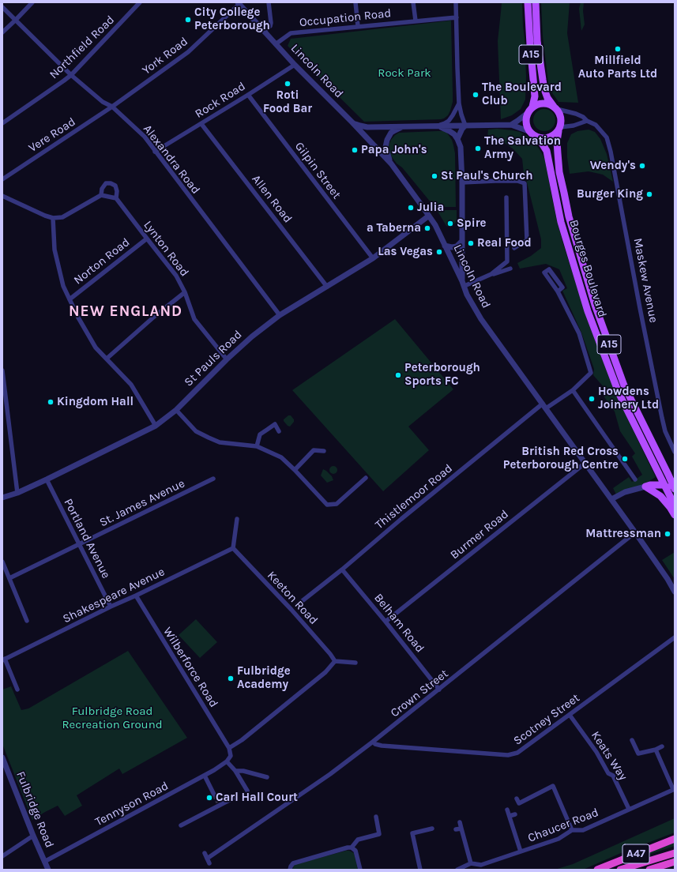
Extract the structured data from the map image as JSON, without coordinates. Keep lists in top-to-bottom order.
{
  "streets": {
    "highway": ["A47"],
    "main road": ["A15", "Bourges Boulevard"],
    "street": [
      "Occupation Road",
      "Northfield Road",
      "York Road",
      "Lincoln Road",
      "Rock Road",
      "Vere Road",
      "Alexandra Road",
      "Gilpin Street",
      "Allen Road",
      "Lynton Road",
      "Norton Road",
      "Maskew Avenue",
      "St Pauls Road",
      "Thistlemoor Road",
      "St. James Avenue",
      "Burmer Road",
      "Portland Avenue",
      "Shakespeare Avenue",
      "Keeton Road",
      "Belham Road",
      "Wilberforce Road",
      "Crown Street",
      "Scotney Street",
      "Keats Way",
      "Tennyson Road",
      "Fulbridge Road",
      "Chaucer Road"
    ]
  },
  "crossings": [
    ["Occupation Road", "Lincoln Road"],
    ["Northfield Road", "Alexandra Road"],
    ["A15", "Bourges Boulevard"],
    ["A15", "Maskew Avenue"],
    ["York Road", "Lincoln Road"],
    ["York Road", "Vere Road"],
    ["York Road", "Alexandra Road"],
    ["Lincoln Road", "Rock Road"],
    ["Lincoln Road", "St Pauls Road"],
    ["Lincoln Road", "Thistlemoor Road"],
    ["Lincoln Road", "Burmer Road"],
    ["Lincoln Road", "Crown Street"],
    ["Rock Road", "Alexandra Road"],
    ["Rock Road", "Gilpin Street"],
    ["Rock Road", "Allen Road"],
    ["Vere Road", "Alexandra Road"],
    ["Alexandra Road", "St Pauls Road"],
    ["Gilpin Street", "St Pauls Road"],
    ["Allen Road", "St Pauls Road"],
    ["Lynton Road", "Norton Road"],
    ["Lynton Road", "St Pauls Road"],
    ["Bourges Boulevard", "Maskew Avenue"],
    ["St Pauls Road", "Portland Avenue"],
    ["Thistlemoor Road", "Belham Road"],
    ["St. James Avenue", "Portland Avenue"],
    ["Burmer Road", "Belham Road"],
    ["Portland Avenue", "Shakespeare Avenue"],
    ["Shakespeare Avenue", "Keeton Road"],
    ["Shakespeare Avenue", "Wilberforce Road"],
    ["Belham Road", "Crown Street"],
    ["Crown Street", "Scotney Street"],
    ["Scotney Street", "Keats Way"],
    ["Keats Way", "Chaucer Road"],
    ["Tennyson Road", "Fulbridge Road"]
  ],
  "districts": ["NEW ENGLAND"],
  "parks": ["Rock Park", "Fulbridge Road Recreation Ground"],
  "places": [
    "City College Peterborough",
    "Millfield Auto Parts Ltd",
    "Roti Food Bar",
    "The Boulevard Club",
    "The Salvation Army",
    "Papa John's",
    "Wendy's",
    "St Paul's Church",
    "Burger King",
    "Julia",
    "Spire",
    "a Taberna",
    "Real Food",
    "Las Vegas",
    "Peterborough Sports FC",
    "Howdens Joinery Ltd",
    "Kingdom Hall",
    "British Red Cross Peterborough Centre",
    "Mattressman",
    "Fulbridge Academy",
    "Carl Hall Court"
  ]
}
